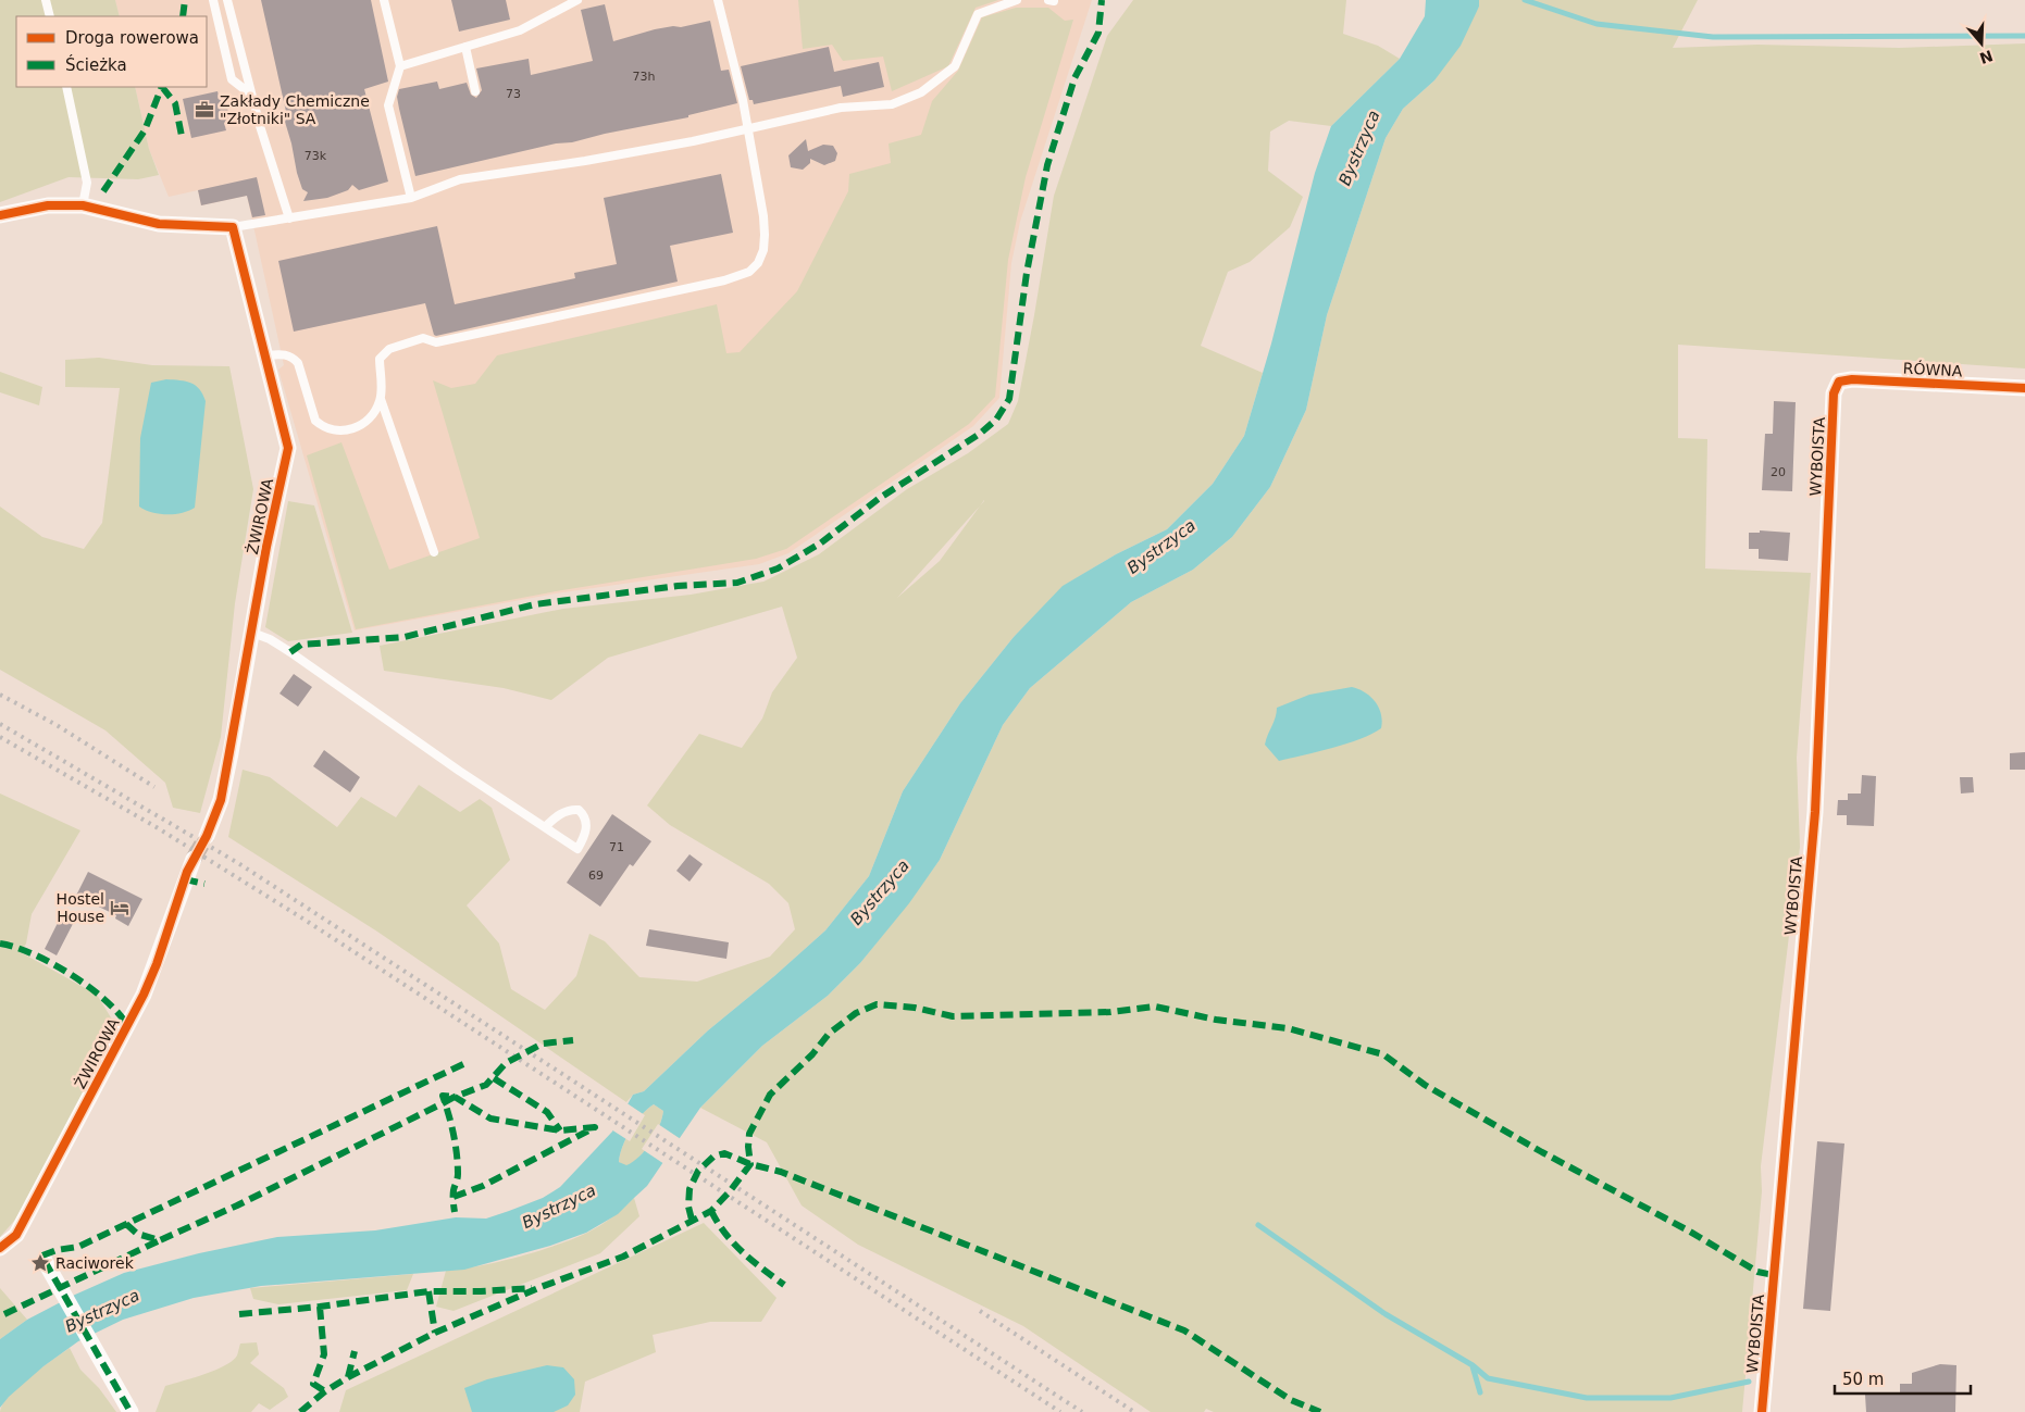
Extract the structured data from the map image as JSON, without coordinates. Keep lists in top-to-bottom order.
{
  "streets": {
    "street": ["RÓWNA", "WYBOISTA", "ŻWIROWA"]
  },
  "crossings": [
    ["RÓWNA", "WYBOISTA"]
  ],
  "water": ["Bystrzyca"],
  "places": {
    "office": ["Zakłady Chemiczne \"Złotniki\" SA"],
    "hotel": ["Hostel House"],
    "place": ["Raciworek"]
  },
  "house_numbers": [
    "73h",
    "73",
    "73k",
    "20",
    "71",
    "69"
  ],
  "legend": ["Droga rowerowa", "Ścieżka"],
  "scale_bar": "50 m",
  "north": "bottom"
}
